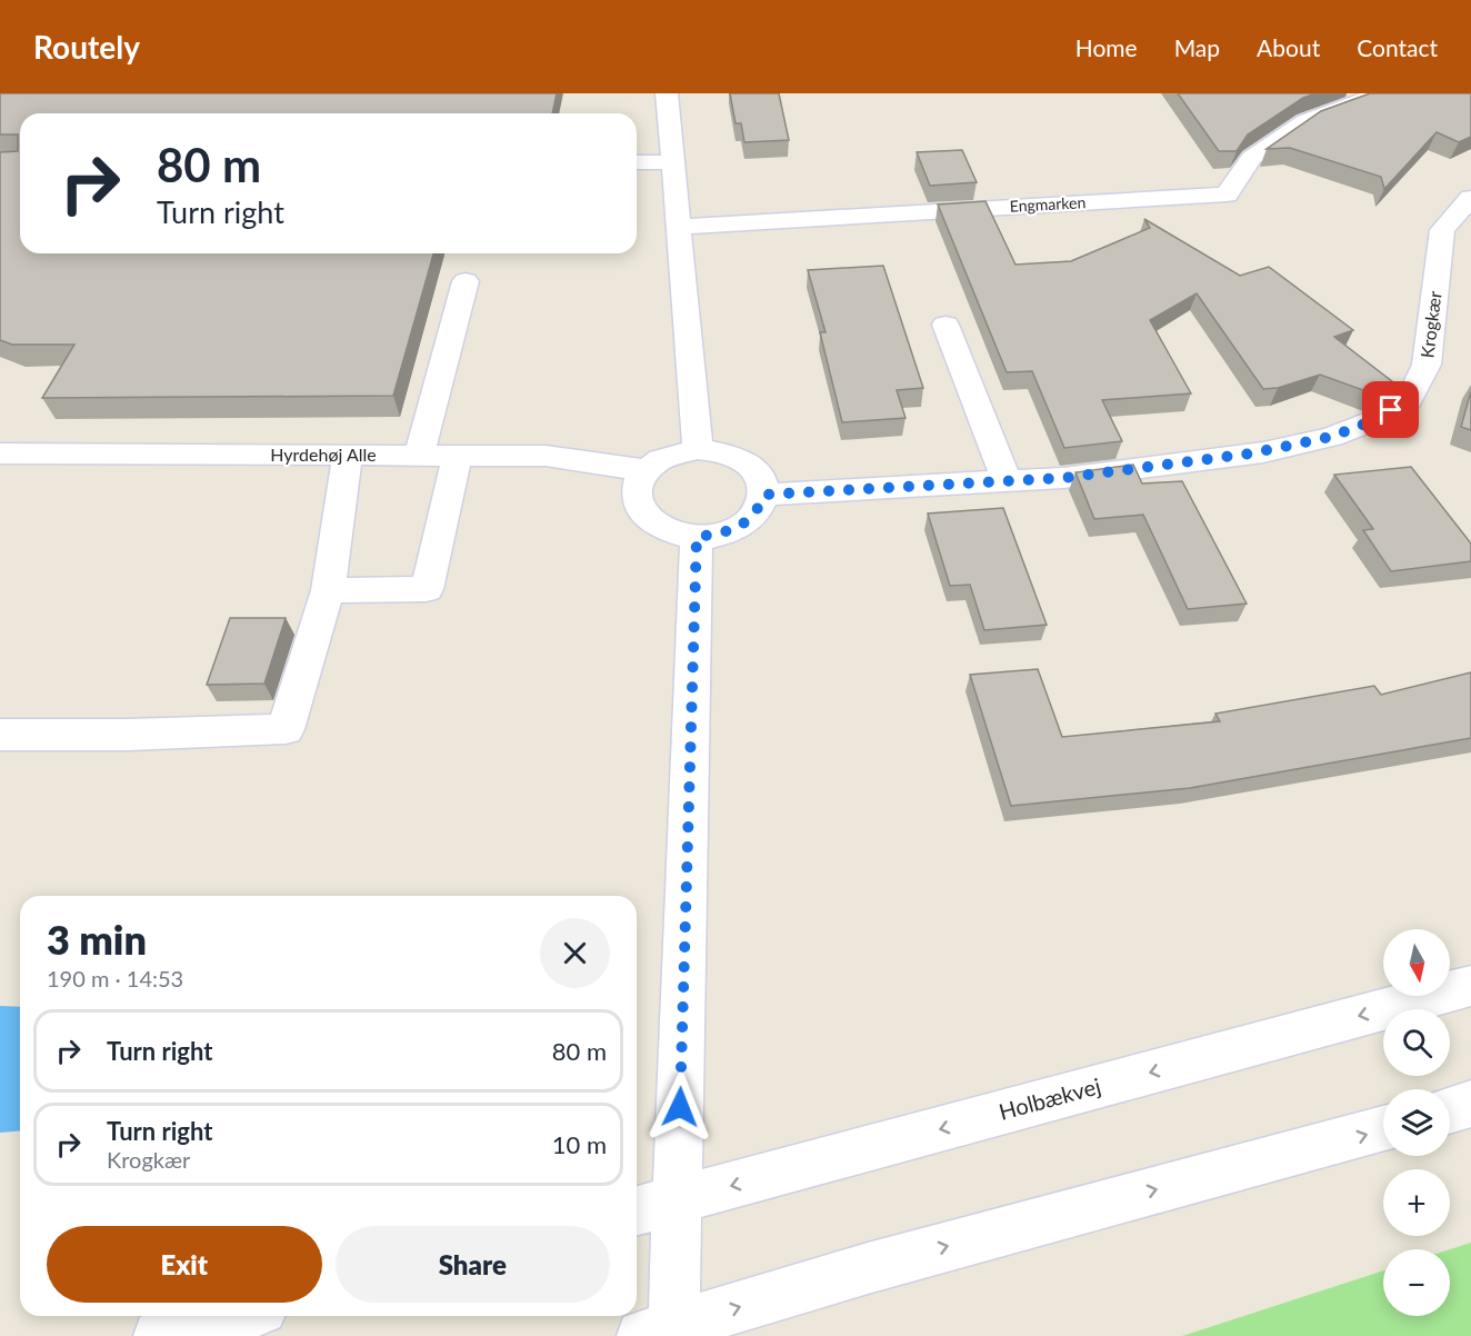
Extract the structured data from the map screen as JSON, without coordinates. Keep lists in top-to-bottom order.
{
  "streets": {
    "street": [
      "Engmarken",
      "Krogkær",
      "Hyrdehøj Alle",
      "Holbækvej"
    ]
  },
  "crossings": [
    ["Krogkær", "Hyrdehøj Alle"]
  ],
  "north": "bottom",
  "page": {
    "header": "Routely",
    "nav": [
      "Home",
      "Map",
      "About",
      "Contact"
    ],
    "turn": ["80 m", "Turn right"],
    "heading": ["3 min", "190 m · 14:53"],
    "map_buttons": ["+", "−"],
    "list": [
      {
        "name": "Turn right",
        "value": "80 m"
      },
      {
        "name": "Turn right",
        "note": "Krogkær",
        "value": "10 m"
      }
    ],
    "buttons": ["Exit", "Share"]
  }
}
